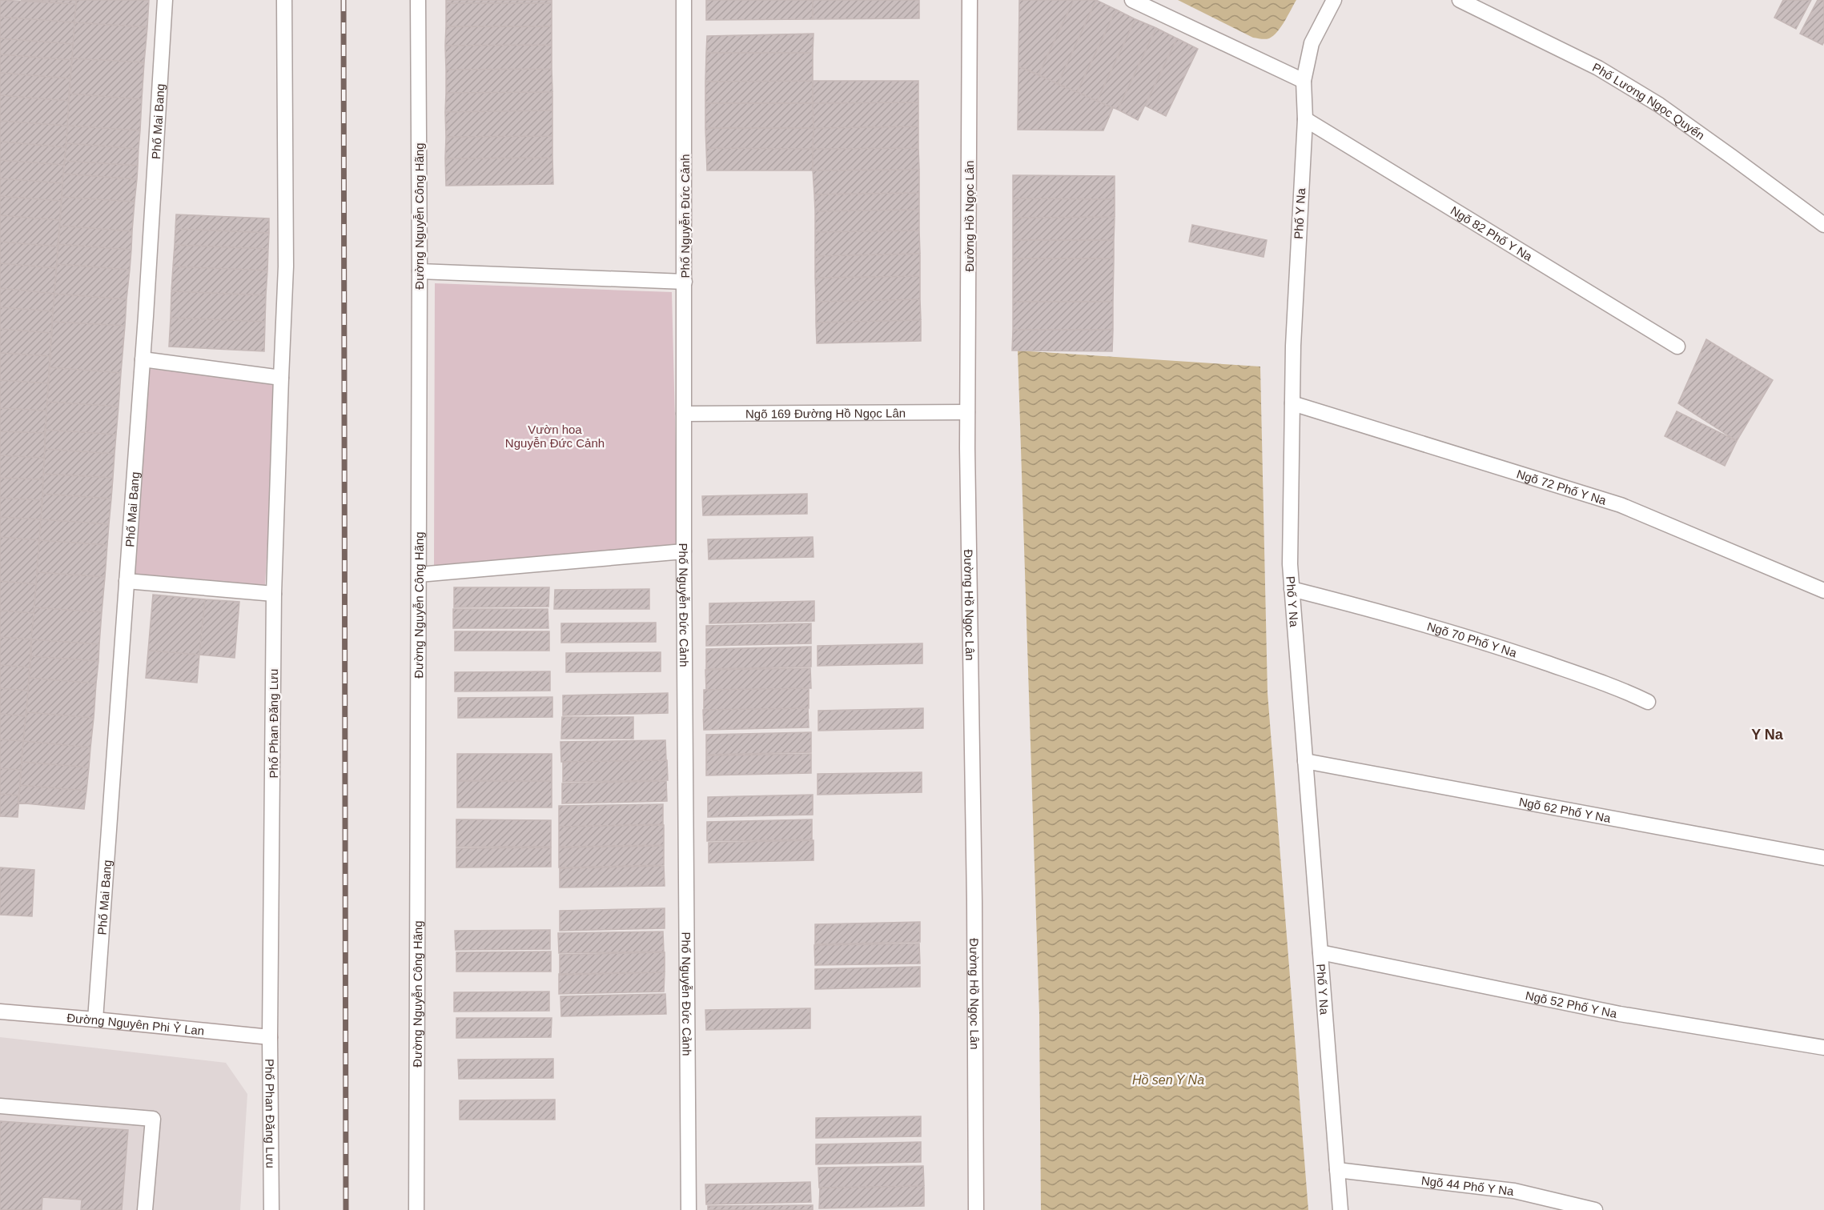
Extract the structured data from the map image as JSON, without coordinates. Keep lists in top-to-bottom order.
{
  "streets": {
    "street": [
      "Phố Lương Ngọc Quyến",
      "Phố Mai Bang",
      "Phố Y Na",
      "Đường Nguyễn Công Hãng",
      "Phố Nguyễn Đức Cảnh",
      "Đường Hồ Ngọc Lân",
      "Ngõ 82 Phố Y Na",
      "Ngõ 169 Đường Hồ Ngọc Lân",
      "Ngõ 72 Phố Y Na",
      "Ngõ 70 Phố Y Na",
      "Phố Phan Đăng Lưu",
      "Ngõ 62 Phố Y Na",
      "Ngõ 52 Phố Y Na",
      "Đường Nguyên Phi Ỷ Lan",
      "Ngõ 44 Phố Y Na"
    ]
  },
  "crossings": [
    ["Phố Mai Bang", "Đường Nguyên Phi Ỷ Lan"],
    ["Phố Y Na", "Ngõ 82 Phố Y Na"],
    ["Phố Y Na", "Ngõ 72 Phố Y Na"],
    ["Phố Y Na", "Ngõ 70 Phố Y Na"],
    ["Phố Y Na", "Ngõ 62 Phố Y Na"],
    ["Phố Y Na", "Ngõ 52 Phố Y Na"],
    ["Phố Y Na", "Ngõ 44 Phố Y Na"],
    ["Phố Nguyễn Đức Cảnh", "Ngõ 169 Đường Hồ Ngọc Lân"],
    ["Đường Hồ Ngọc Lân", "Ngõ 169 Đường Hồ Ngọc Lân"],
    ["Phố Phan Đăng Lưu", "Đường Nguyên Phi Ỷ Lan"]
  ],
  "districts": ["Y Na"],
  "water": ["Hồ sen Y Na"],
  "parks": ["Vườn hoa Nguyễn Đức Cảnh"]
}
